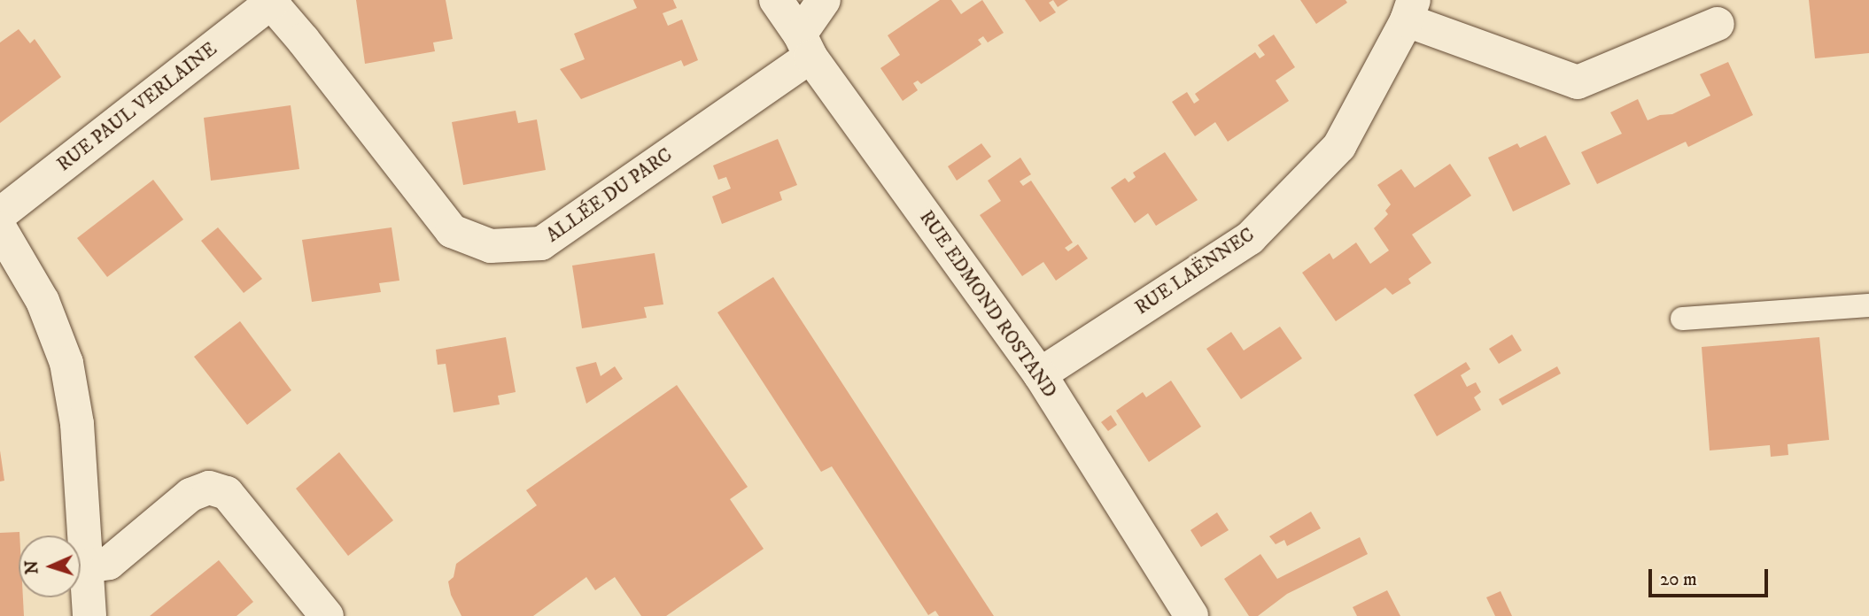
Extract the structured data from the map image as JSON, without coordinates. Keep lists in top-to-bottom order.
{
  "streets": {
    "street": [
      "RUE PAUL VERLAINE",
      "ALLÉE DU PARC",
      "RUE LAËNNEC",
      "RUE EDMOND ROSTAND"
    ]
  },
  "crossings": [
    ["RUE PAUL VERLAINE", "ALLÉE DU PARC"],
    ["ALLÉE DU PARC", "RUE EDMOND ROSTAND"],
    ["RUE LAËNNEC", "RUE EDMOND ROSTAND"]
  ],
  "scale_bar": "20 m",
  "north": "left"
}
